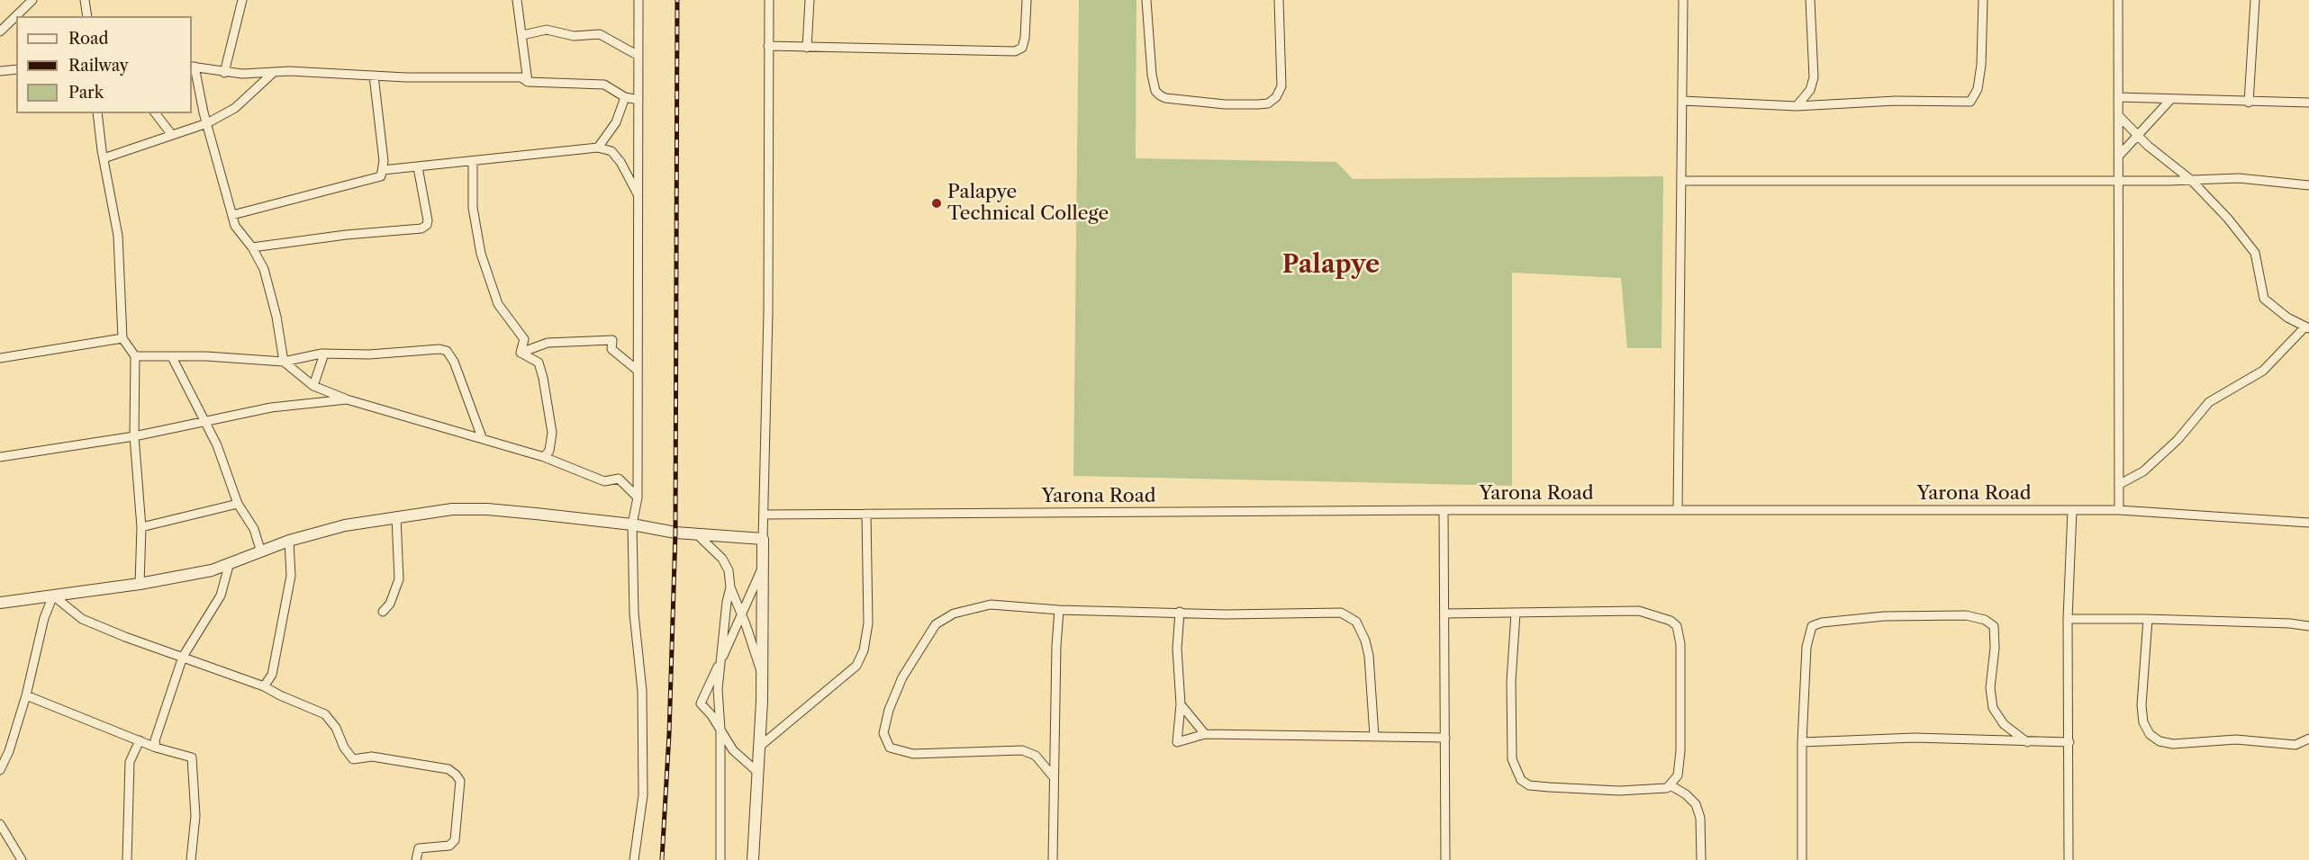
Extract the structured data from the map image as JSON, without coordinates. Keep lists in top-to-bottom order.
{
  "streets": {
    "street": ["Yarona Road"]
  },
  "districts": ["Palapye"],
  "places": ["Palapye Technical College"],
  "legend": ["Road", "Railway", "Park"]
}
